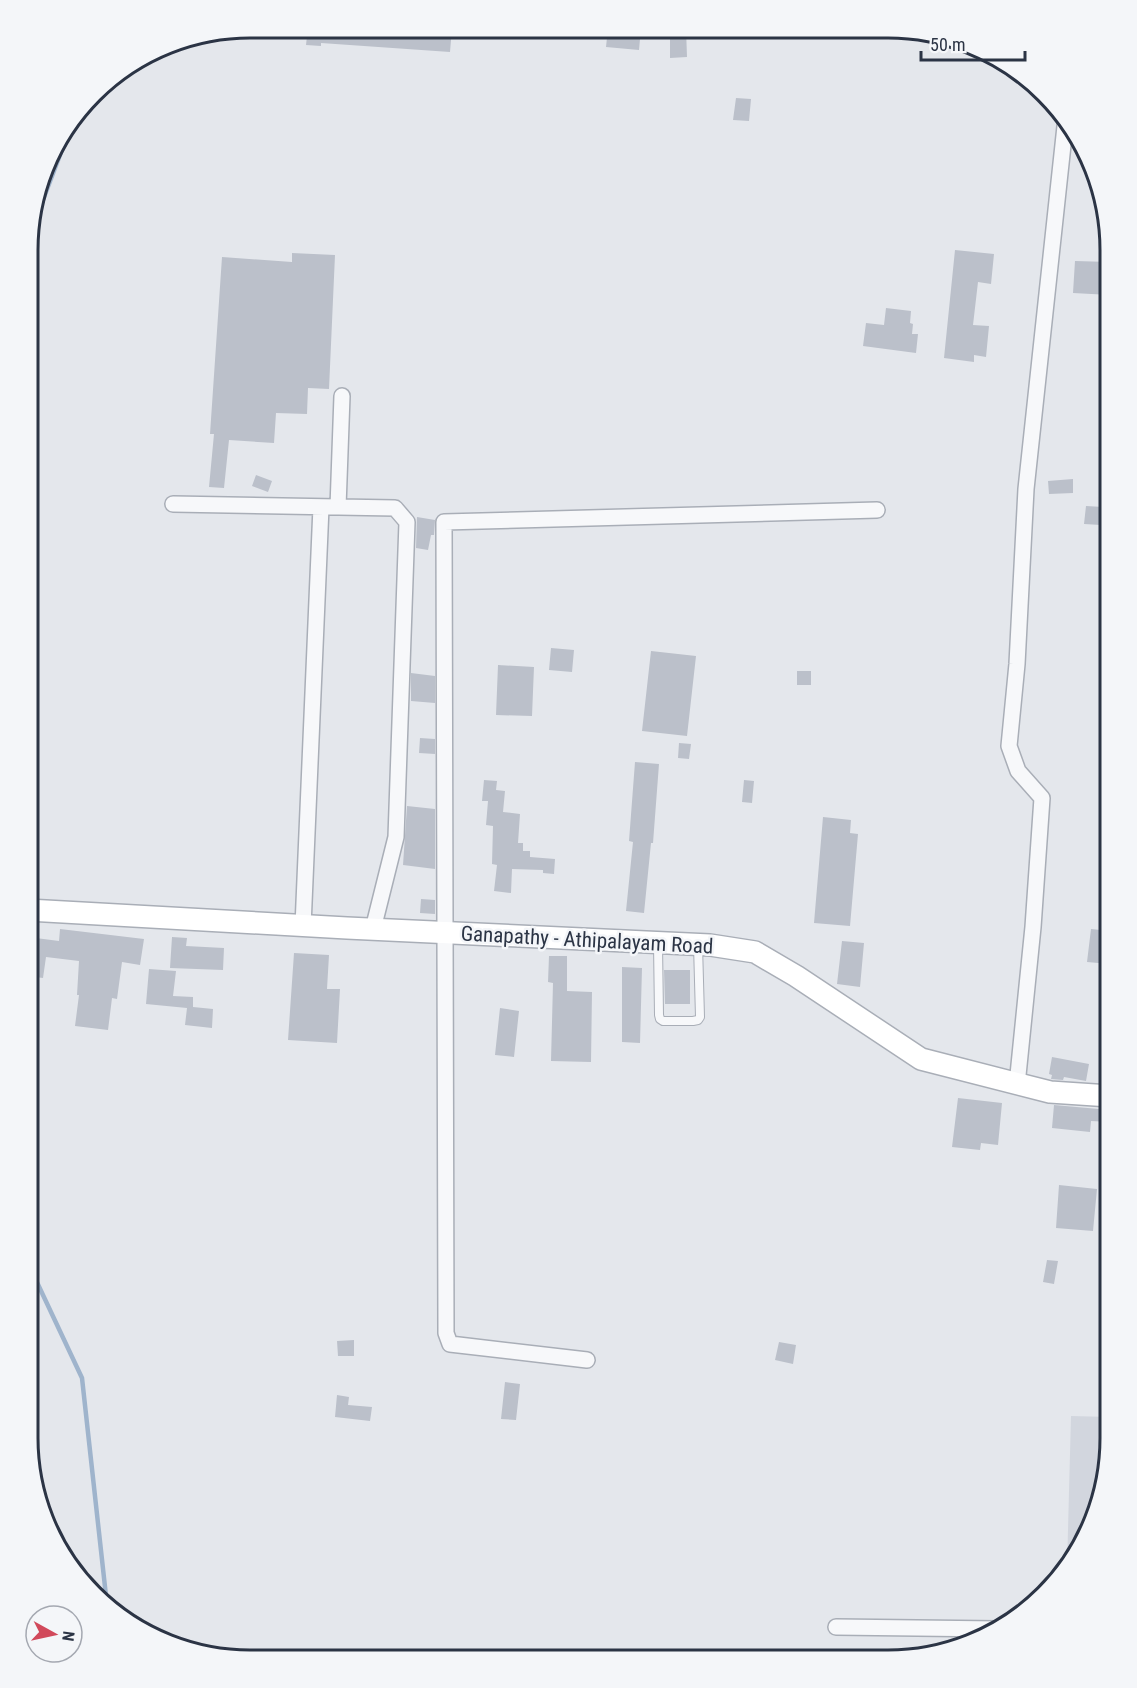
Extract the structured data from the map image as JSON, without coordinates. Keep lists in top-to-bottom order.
{
  "streets": {
    "main road": ["Ganapathy - Athipalayam Road"]
  },
  "scale_bar": "50 m",
  "north": "right"
}
